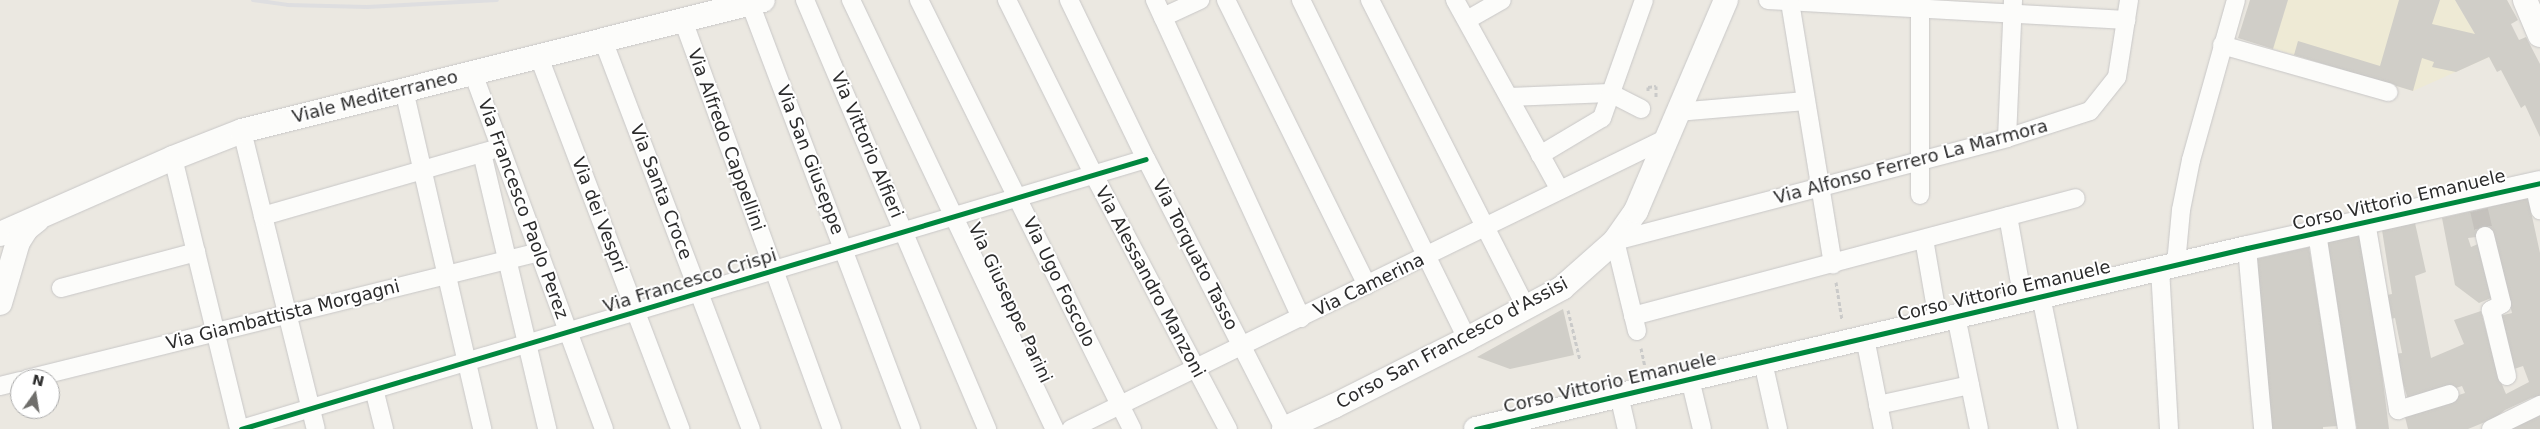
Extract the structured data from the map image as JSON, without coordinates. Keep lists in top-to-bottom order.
{
  "streets": {
    "street": [
      "Viale Mediterraneo",
      "Via Alfredo Cappellini",
      "Via Vittorio Alfieri",
      "Via San Giuseppe",
      "Via Alfonso Ferrero La Marmora",
      "Via Santa Croce",
      "Corso Vittorio Emanuele",
      "Via Francesco Paolo Perez",
      "Via dei Vespri",
      "Via Torquato Tasso",
      "Via Francesco Crispi",
      "Via Ugo Foscolo",
      "Via Alessandro Manzoni",
      "Via Camerina",
      "Via Giuseppe Parini",
      "Via Giambattista Morgagni",
      "Corso San Francesco d'Assisi"
    ]
  },
  "crossings": [
    ["Viale Mediterraneo", "Via Alfredo Cappellini"],
    ["Viale Mediterraneo", "Via San Giuseppe"],
    ["Viale Mediterraneo", "Via Santa Croce"],
    ["Viale Mediterraneo", "Via Francesco Paolo Perez"],
    ["Viale Mediterraneo", "Via dei Vespri"],
    ["Via Alfredo Cappellini", "Via Francesco Crispi"],
    ["Via Vittorio Alfieri", "Via Francesco Crispi"],
    ["Via San Giuseppe", "Via Francesco Crispi"],
    ["Via Alfonso Ferrero La Marmora", "Corso San Francesco d'Assisi"],
    ["Via Santa Croce", "Via Francesco Crispi"],
    ["Via Francesco Paolo Perez", "Via Francesco Crispi"],
    ["Via Francesco Paolo Perez", "Via Giambattista Morgagni"],
    ["Via dei Vespri", "Via Francesco Crispi"],
    ["Via Torquato Tasso", "Via Francesco Crispi"],
    ["Via Torquato Tasso", "Via Camerina"],
    ["Via Torquato Tasso", "Corso San Francesco d'Assisi"],
    ["Via Francesco Crispi", "Via Ugo Foscolo"],
    ["Via Francesco Crispi", "Via Alessandro Manzoni"],
    ["Via Francesco Crispi", "Via Giuseppe Parini"],
    ["Via Ugo Foscolo", "Via Camerina"],
    ["Via Alessandro Manzoni", "Via Camerina"],
    ["Via Camerina", "Corso San Francesco d'Assisi"]
  ],
  "north": "top"
}
